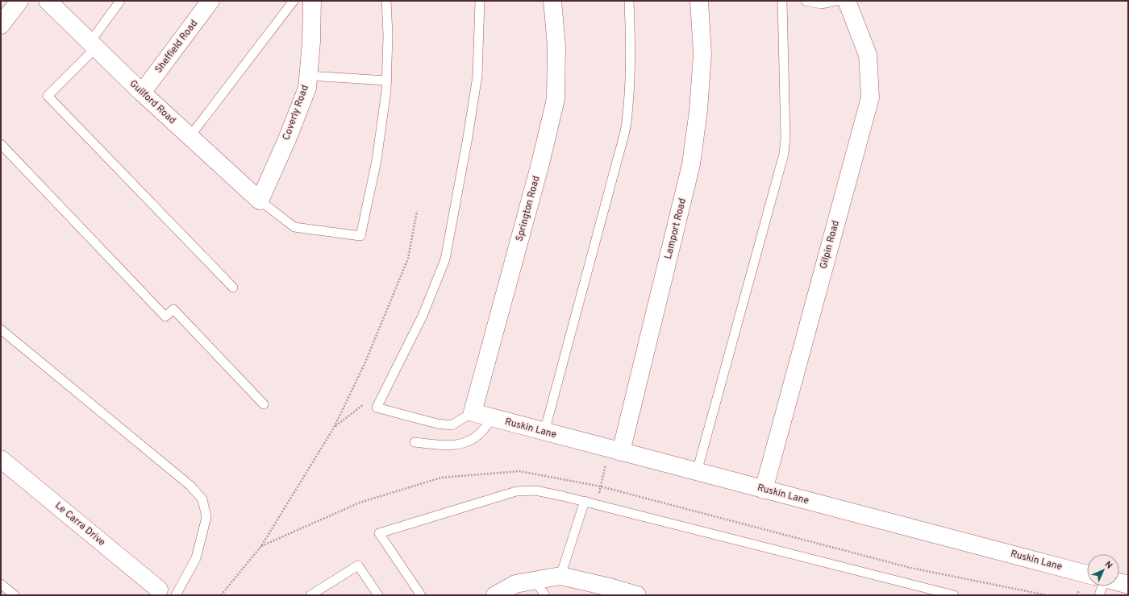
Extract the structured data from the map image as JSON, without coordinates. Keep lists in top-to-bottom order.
{
  "streets": {
    "street": [
      "Sheffield Road",
      "Guilford Road",
      "Coverly Road",
      "Springton Road",
      "Lamport Road",
      "Gilpin Road",
      "Ruskin Lane",
      "Le Carra Drive"
    ]
  },
  "crossings": [
    ["Sheffield Road", "Guilford Road"],
    ["Guilford Road", "Coverly Road"],
    ["Springton Road", "Ruskin Lane"],
    ["Lamport Road", "Ruskin Lane"],
    ["Gilpin Road", "Ruskin Lane"]
  ],
  "north": "top right"
}
